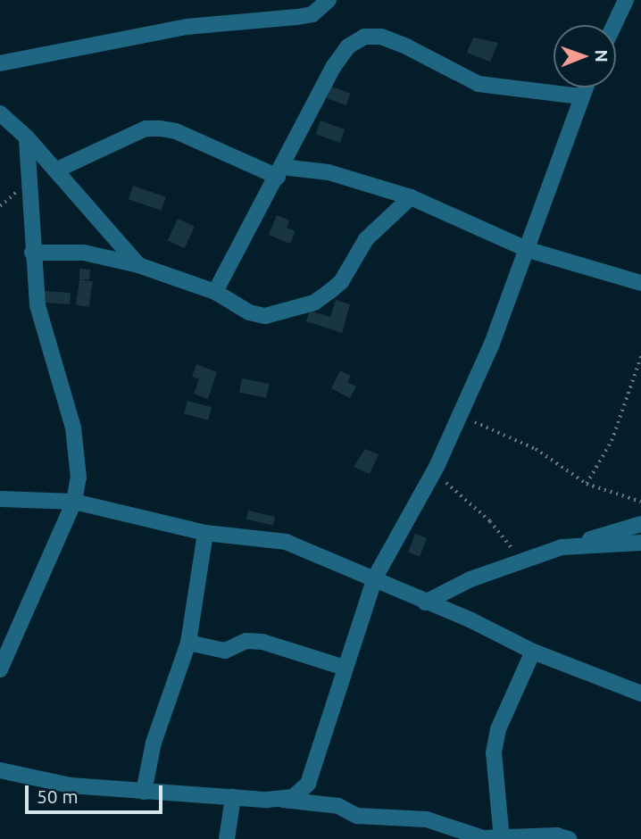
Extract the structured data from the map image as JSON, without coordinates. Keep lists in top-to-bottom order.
{
  "scale_bar": "50 m",
  "north": "right"
}
